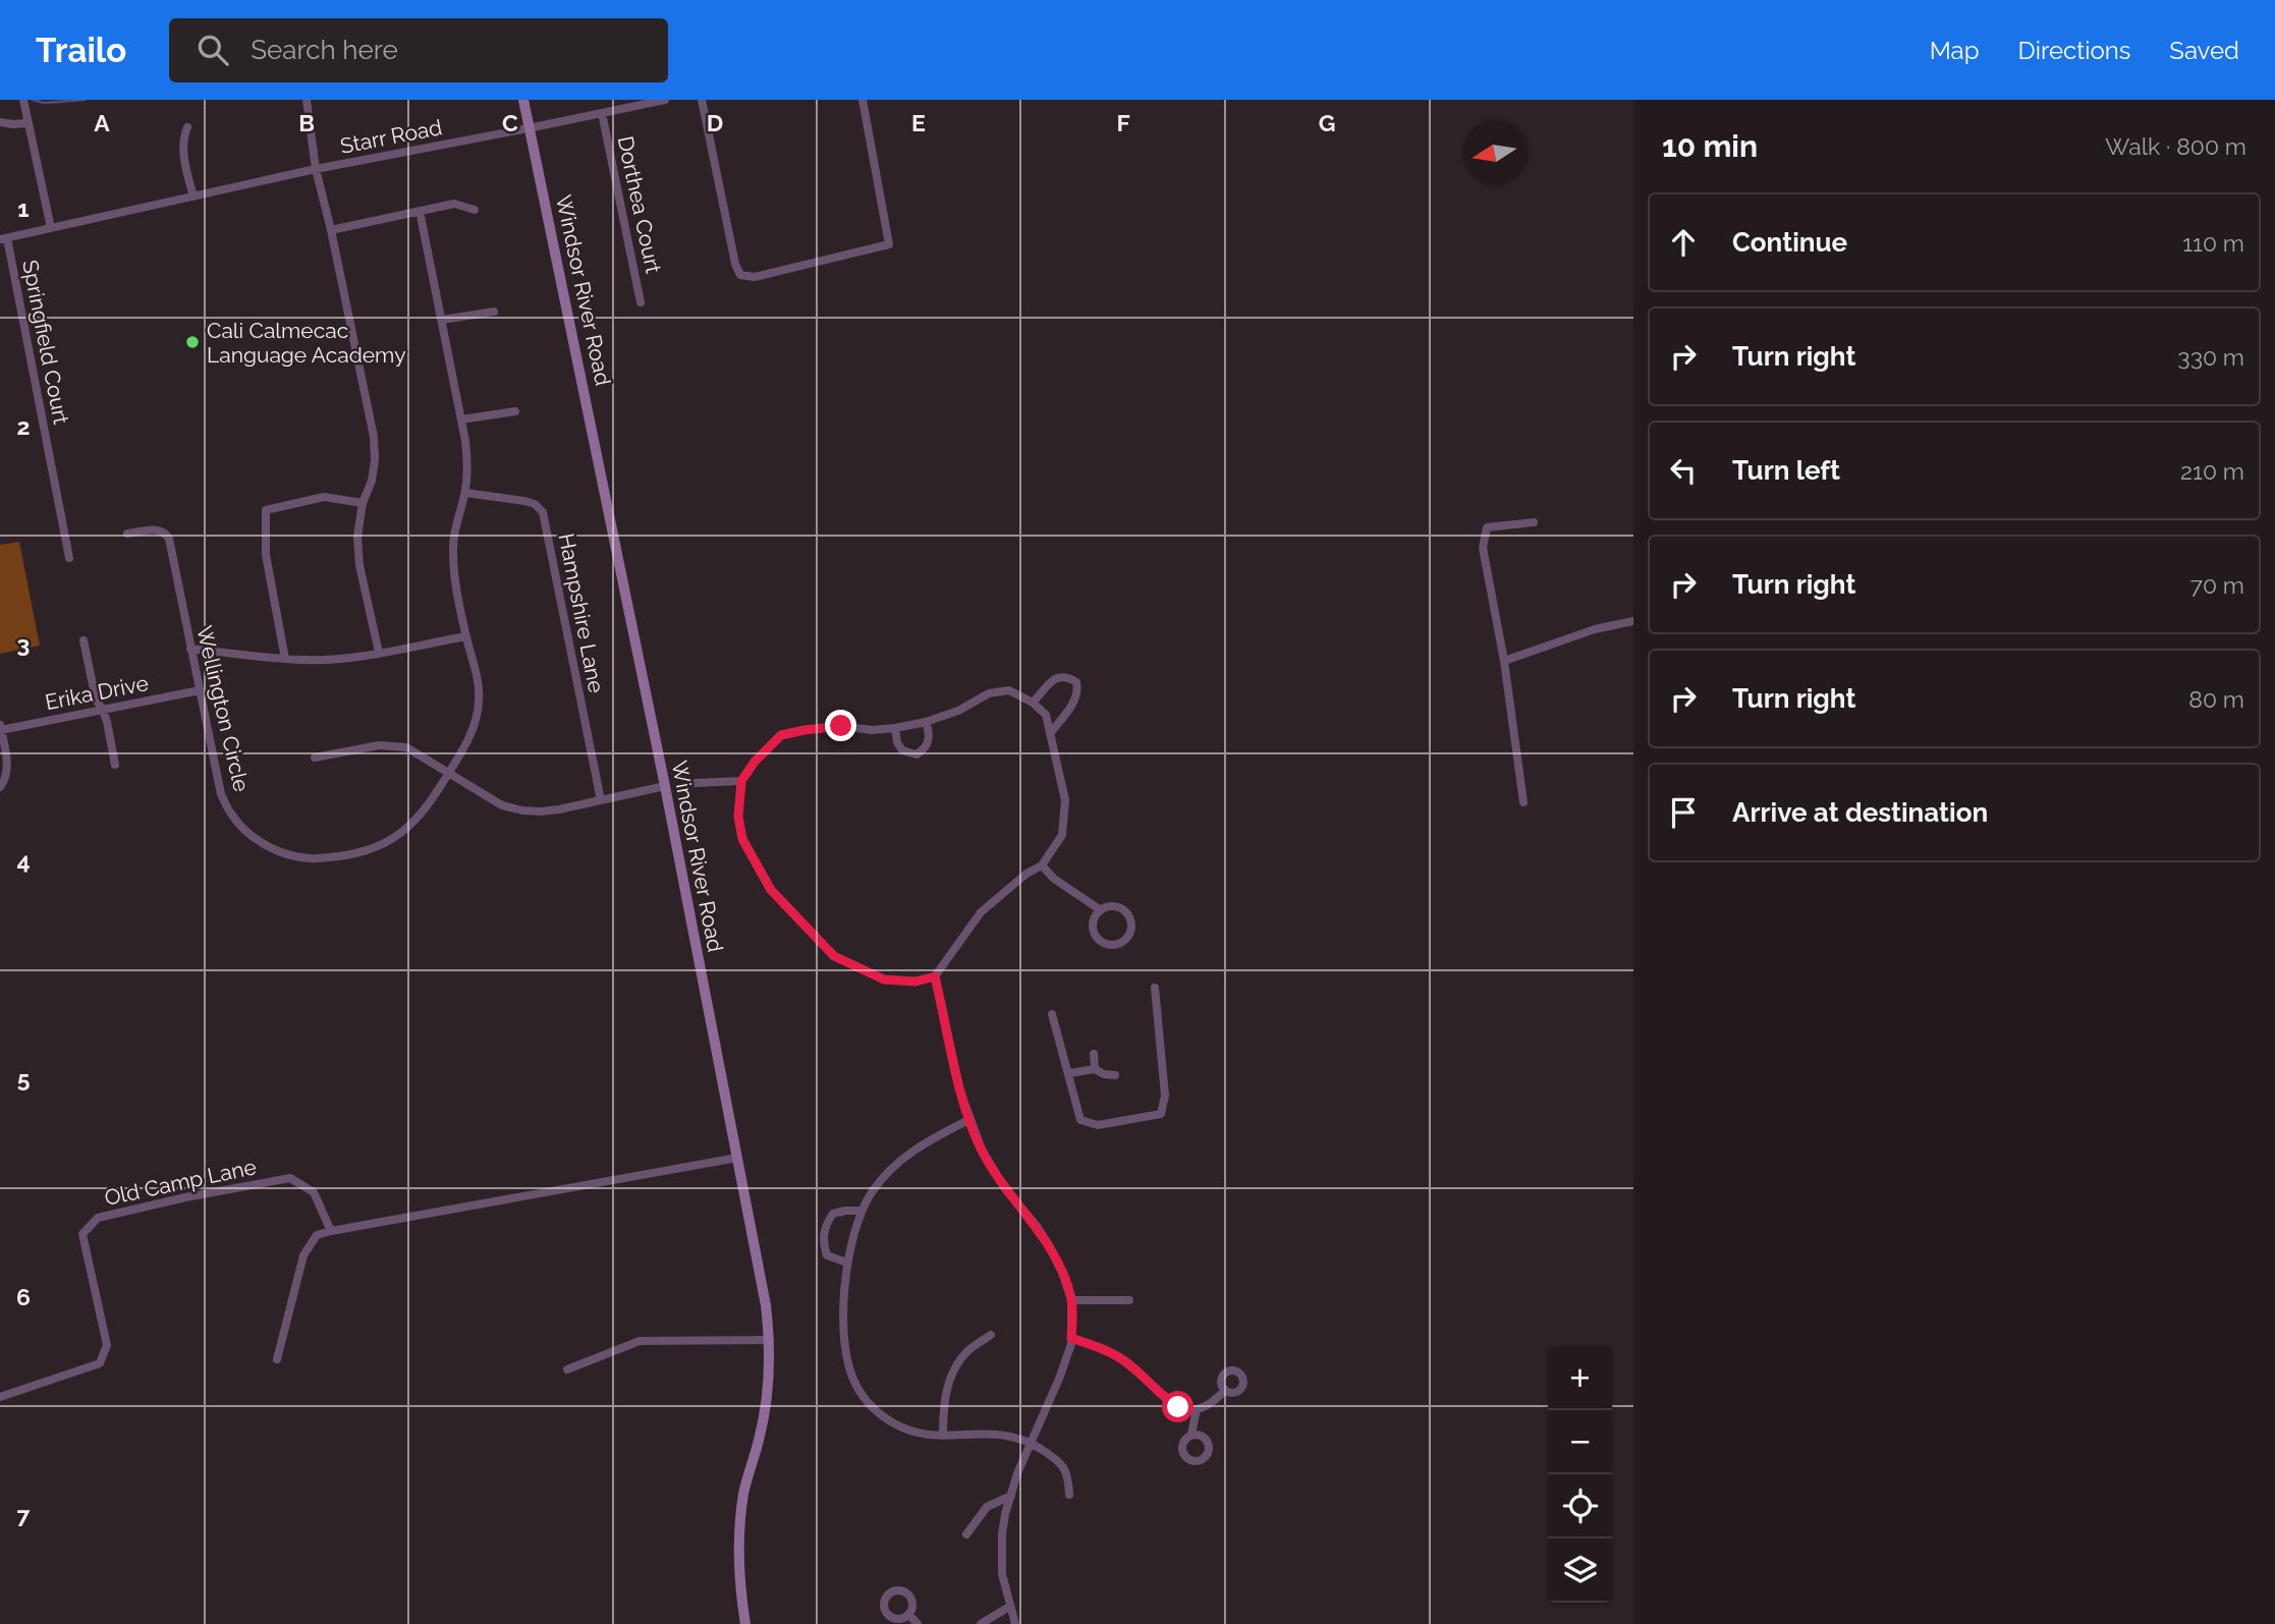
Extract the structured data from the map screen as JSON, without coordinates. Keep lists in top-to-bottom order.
{
  "streets": {
    "main road": ["Windsor River Road"],
    "street": [
      "Starr Road",
      "Dorthea Court",
      "Springfield Court",
      "Hampshire Lane",
      "Erika Drive",
      "Wellington Circle",
      "Old Camp Lane"
    ]
  },
  "crossings": [
    ["Starr Road", "Dorthea Court"],
    ["Starr Road", "Windsor River Road"],
    ["Starr Road", "Springfield Court"],
    ["Hampshire Lane", "Wellington Circle"],
    ["Erika Drive", "Wellington Circle"]
  ],
  "places": ["Cali Calmecac Language Academy"],
  "north": "left",
  "page": {
    "header": "Trailo",
    "search": "Search here",
    "nav": ["Map", "Directions", "Saved"],
    "heading": ["10 min", "Walk · 800 m"],
    "list": [
      ["Continue", "110 m"],
      ["Turn right", "330 m"],
      ["Turn left", "210 m"],
      ["Turn right", "70 m"],
      ["Turn right", "80 m"],
      "Arrive at destination"
    ],
    "map_buttons": ["+", "−"]
  },
  "grid": {
    "columns": [
      "A",
      "B",
      "C",
      "D",
      "E",
      "F",
      "G"
    ],
    "rows": [
      "1",
      "2",
      "3",
      "4",
      "5",
      "6",
      "7"
    ]
  }
}
